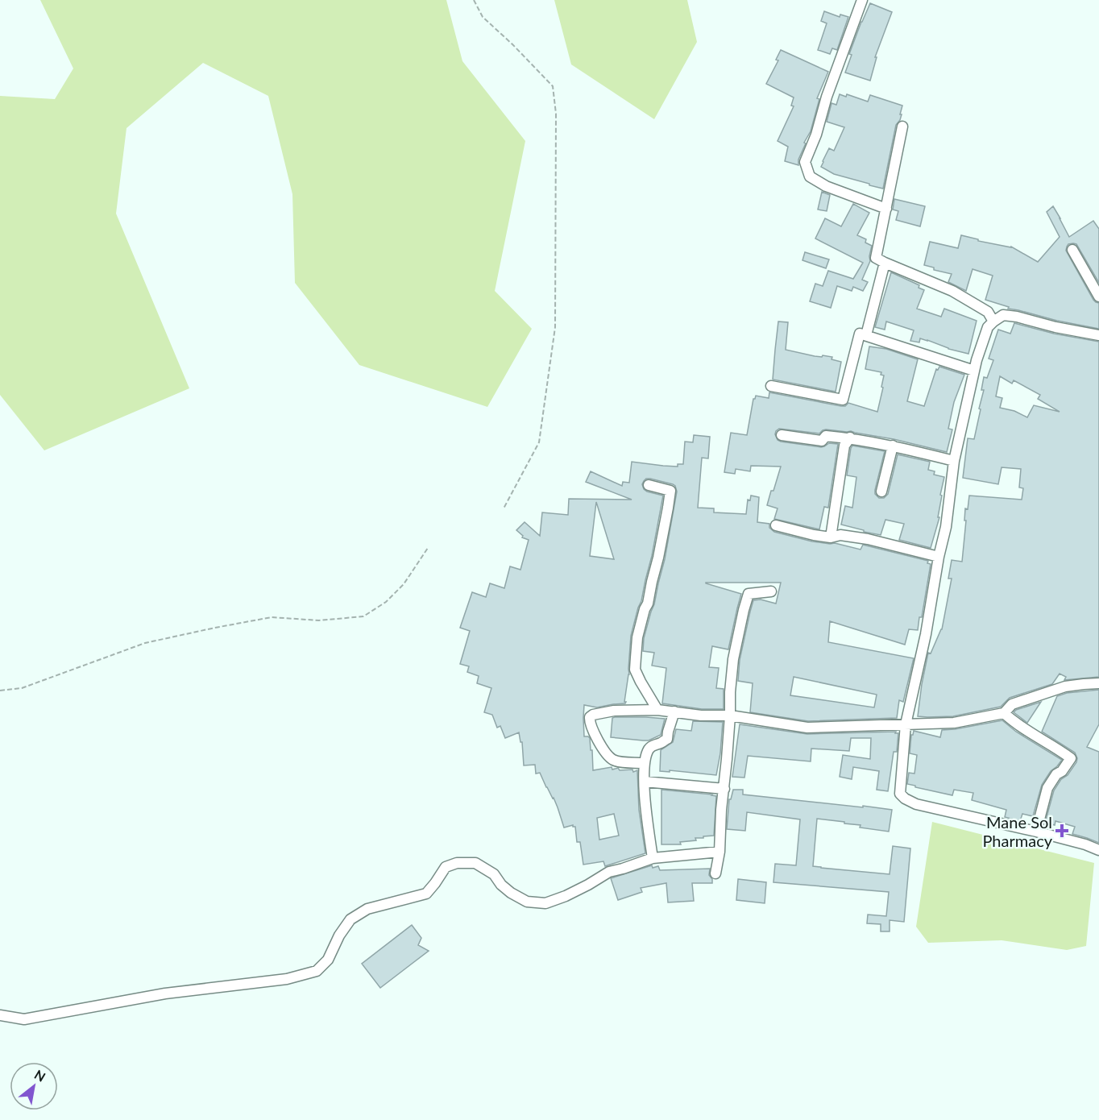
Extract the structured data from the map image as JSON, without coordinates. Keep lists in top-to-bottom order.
{
  "places": {
    "health": ["Mane Sol Pharmacy"]
  },
  "north": "top right"
}
